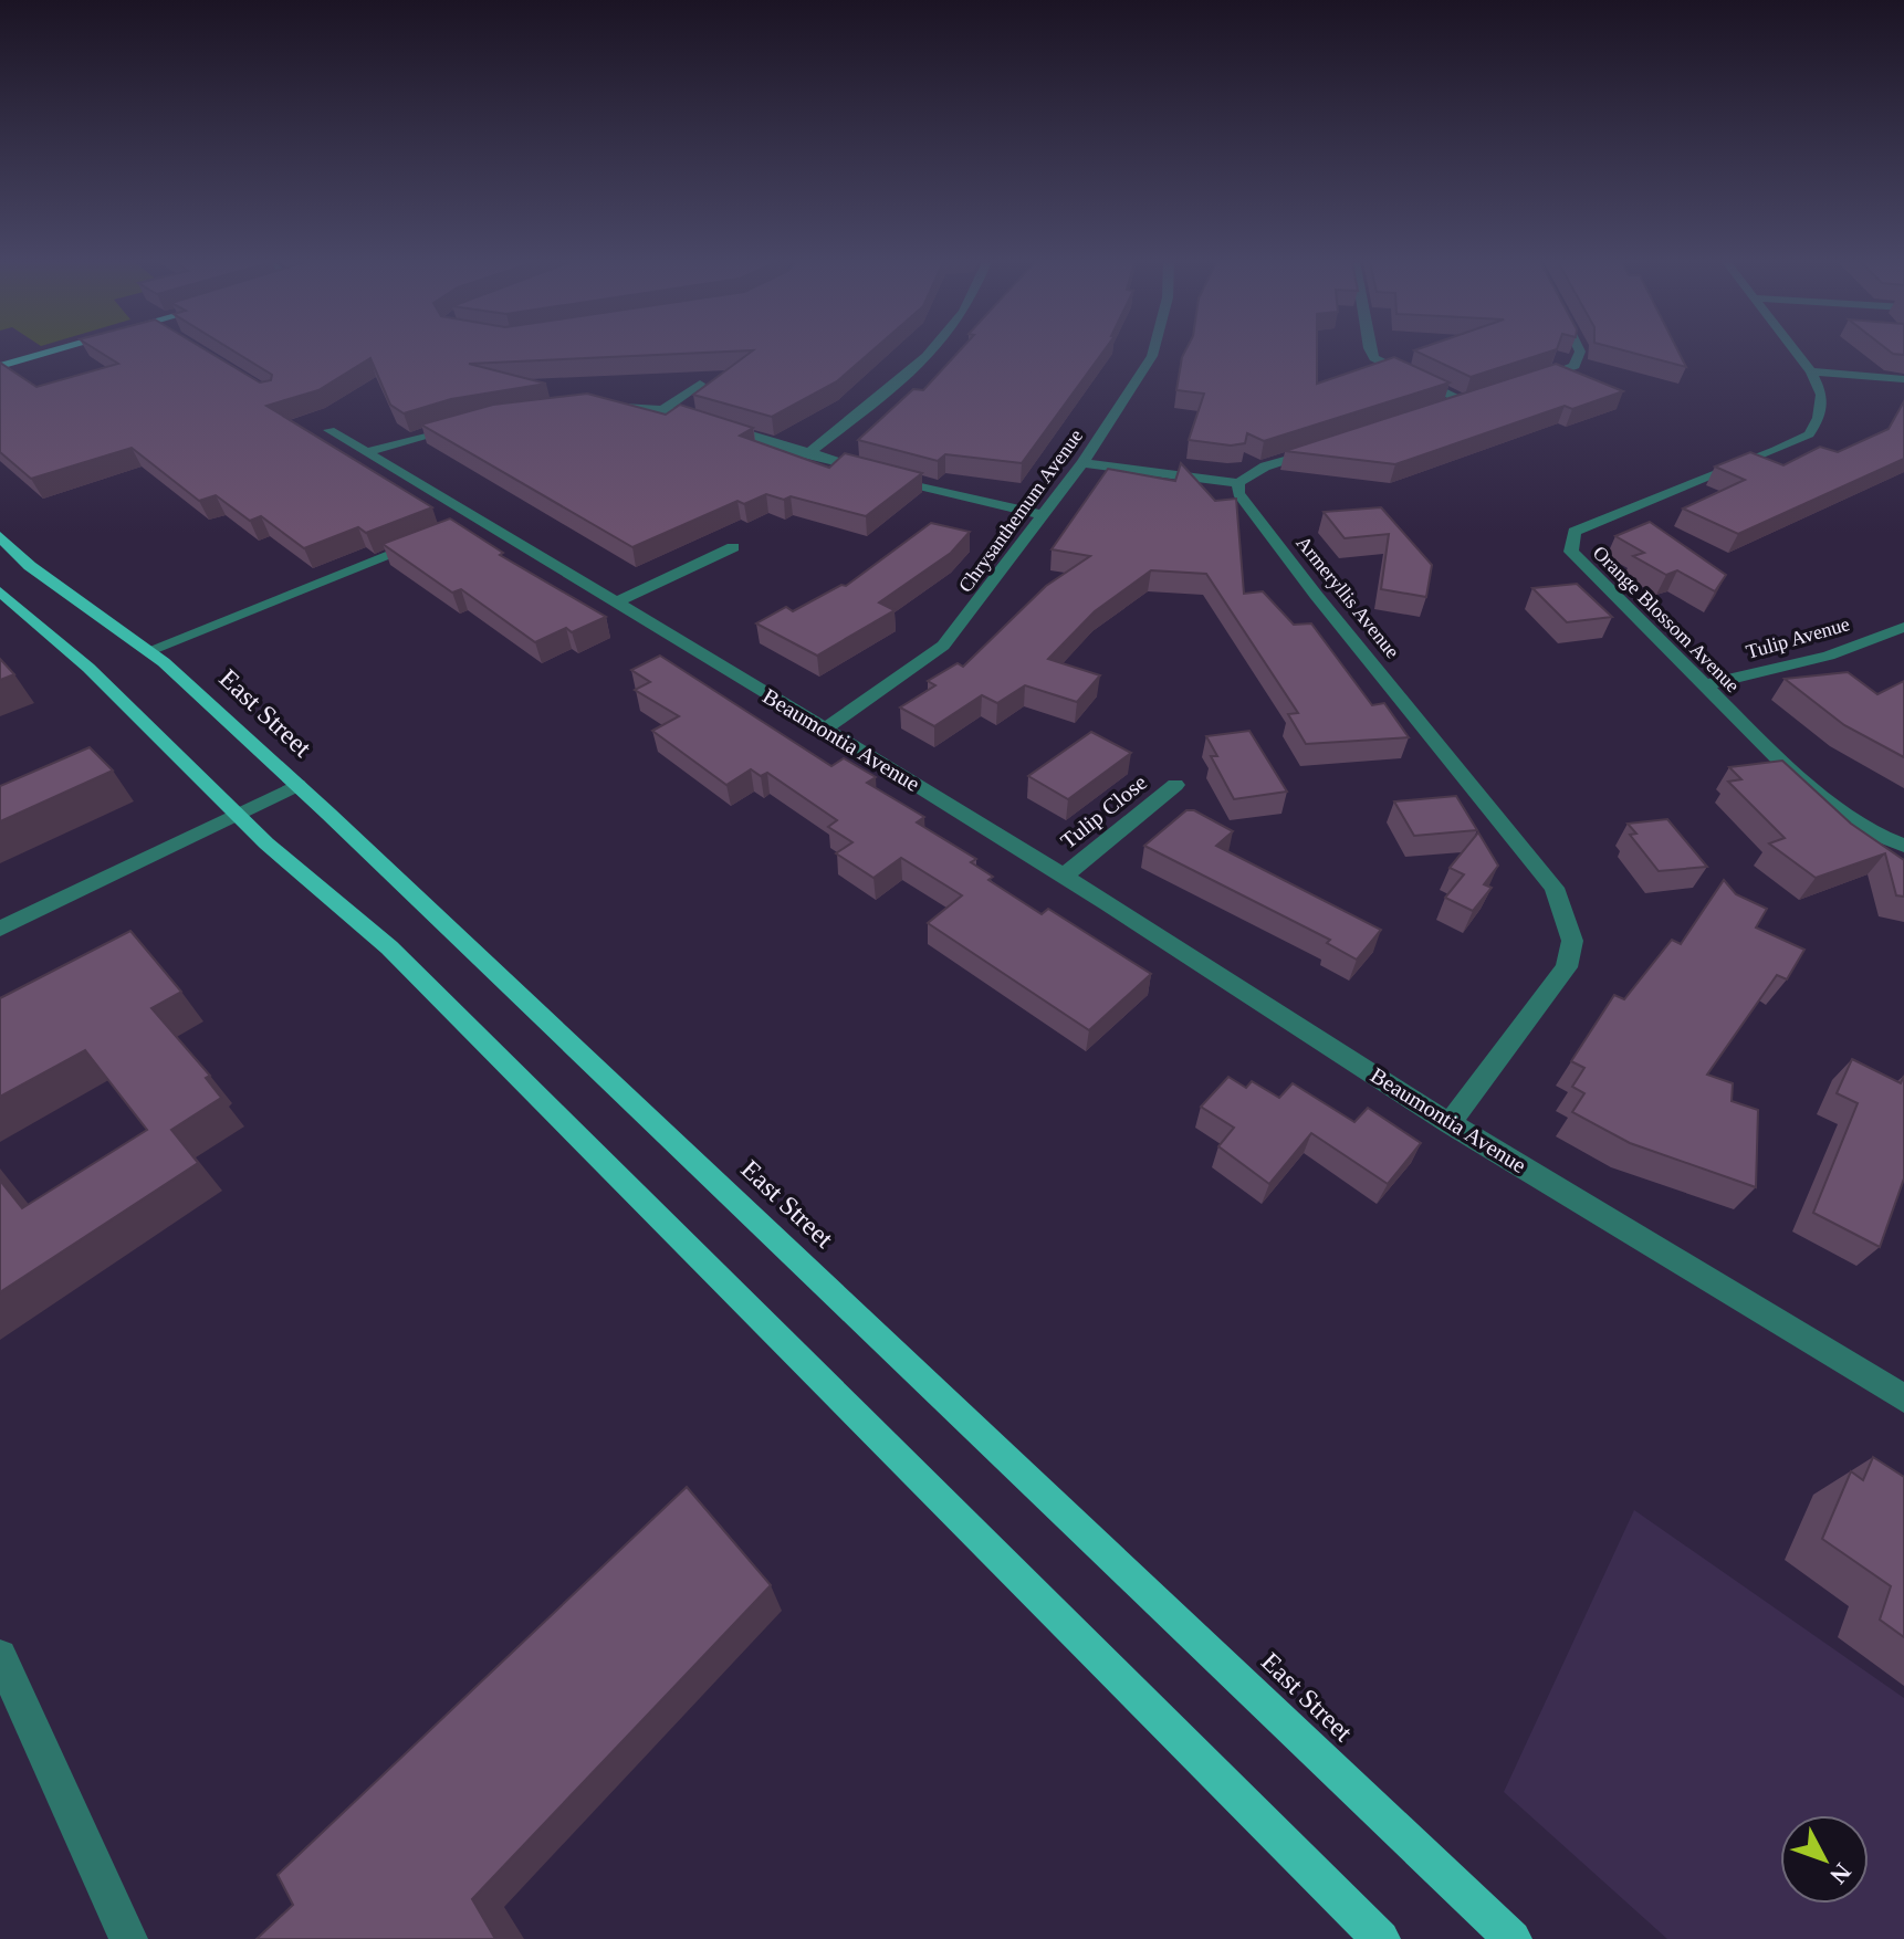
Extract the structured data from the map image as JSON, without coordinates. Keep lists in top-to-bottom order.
{
  "streets": {
    "main road": ["East Street"],
    "street": [
      "Chrysanthemum Avenue",
      "Armeryllis Avenue",
      "Orange Blossom Avenue",
      "Tulip Avenue",
      "Beaumontia Avenue",
      "Tulip Close"
    ]
  },
  "crossings": [
    ["Chrysanthemum Avenue", "Beaumontia Avenue"],
    ["Armeryllis Avenue", "Beaumontia Avenue"],
    ["Orange Blossom Avenue", "Tulip Avenue"],
    ["Beaumontia Avenue", "Tulip Close"]
  ],
  "north": "bottom right"
}
